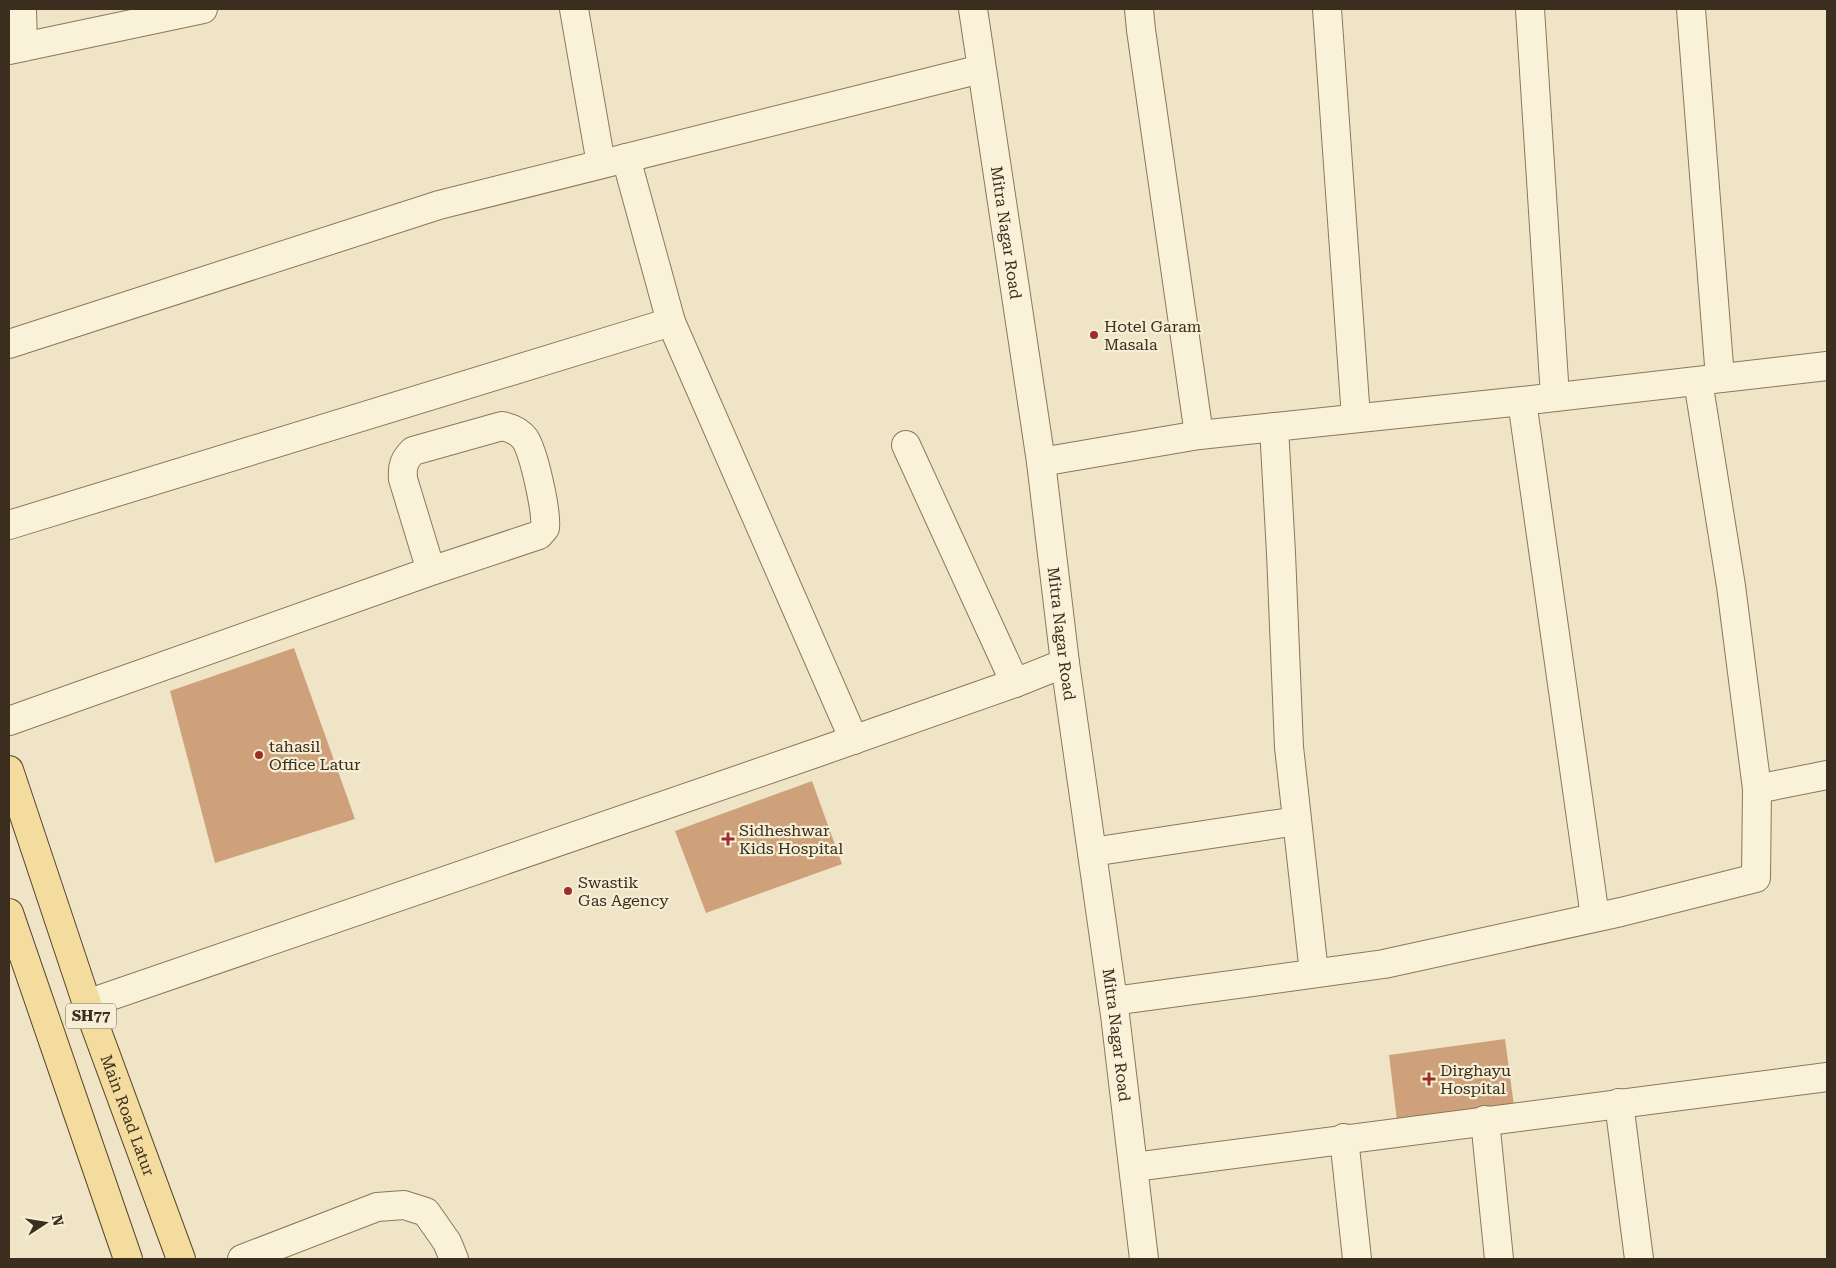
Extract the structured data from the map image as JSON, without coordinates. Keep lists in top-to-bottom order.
{
  "streets": {
    "main road": ["SH77", "Main Road Latur"],
    "street": ["Mitra Nagar Road"]
  },
  "places": {
    "other": ["Hotel Garam Masala", "tahasil Office Latur", "Swastik Gas Agency"],
    "health": ["Sidheshwar Kids Hospital", "Dirghayu Hospital"]
  },
  "north": "right"
}
